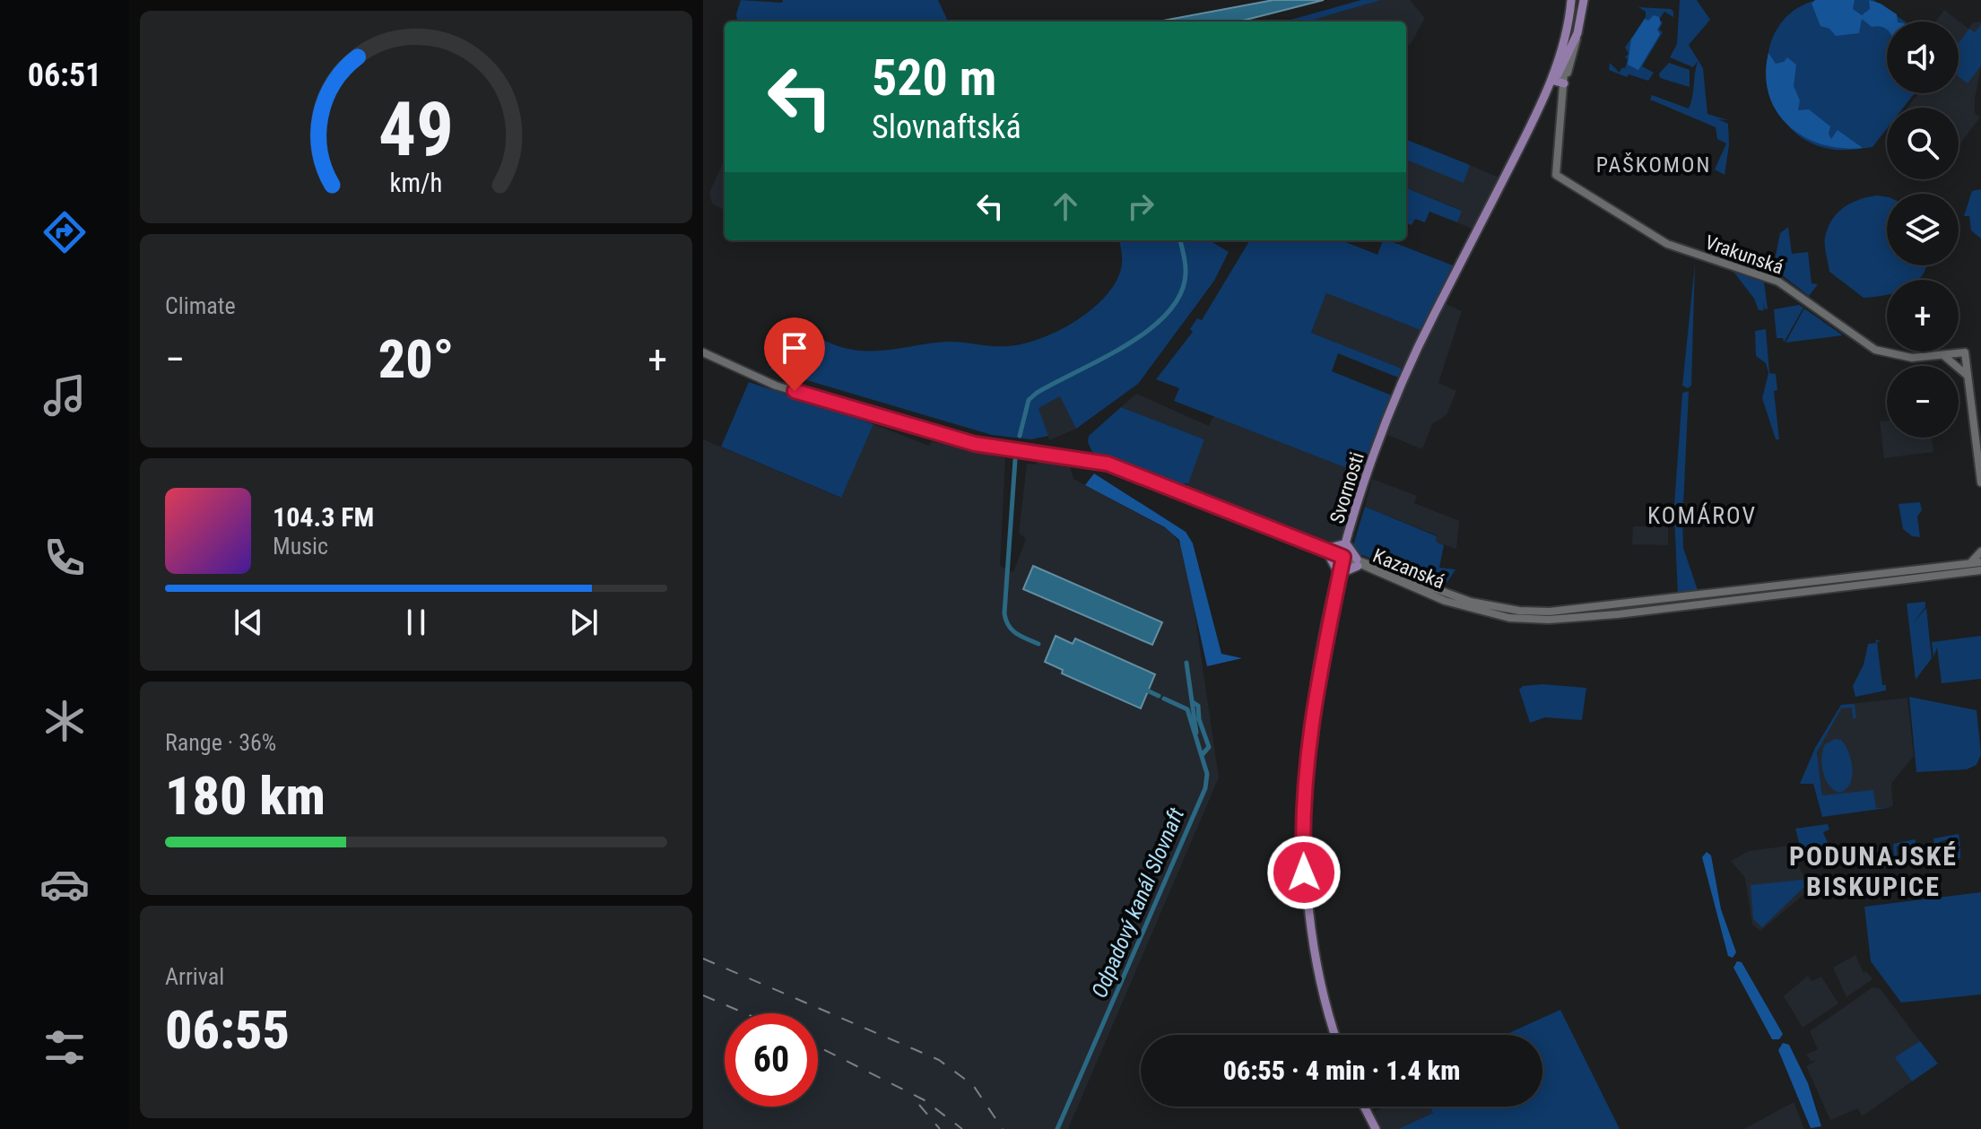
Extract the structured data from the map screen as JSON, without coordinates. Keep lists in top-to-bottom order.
{
  "streets": {
    "main road": ["Vrakunská", "Svornosti", "Kazanská"]
  },
  "crossings": [
    ["Svornosti", "Kazanská"]
  ],
  "districts": ["PAŠKOMON", "KOMÁROV", "PODUNAJSKÉ BISKUPICE"],
  "water": ["Odpadový kanál Slovnaft"],
  "page": {
    "tabs": "06:51",
    "map_buttons": ["+", "−"],
    "turn": ["520 m", "Slovnaftská"],
    "tile": [
      "Climate",
      ["Range · 36%", "180 km"],
      ["Arrival", "06:55"]
    ],
    "heat": ["−", "20°", "+"],
    "song": ["104.3 FM", "Music"],
    "limit": "60",
    "trip": "06:55 · 4 min · 1.4 km",
    "gauge": ["49", "km/h"]
  }
}
